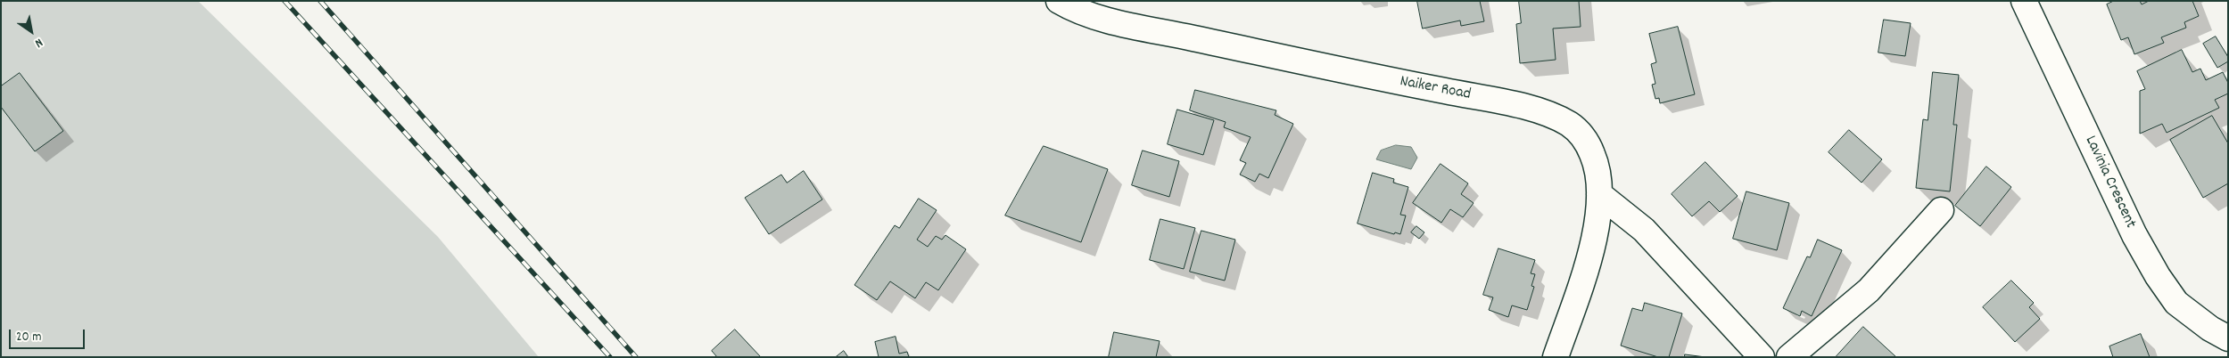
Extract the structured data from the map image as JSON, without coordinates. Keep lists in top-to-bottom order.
{
  "streets": {
    "street": ["Naiker Road", "Lavinia Crescent"]
  },
  "scale_bar": "20 m",
  "north": "bottom right"
}
